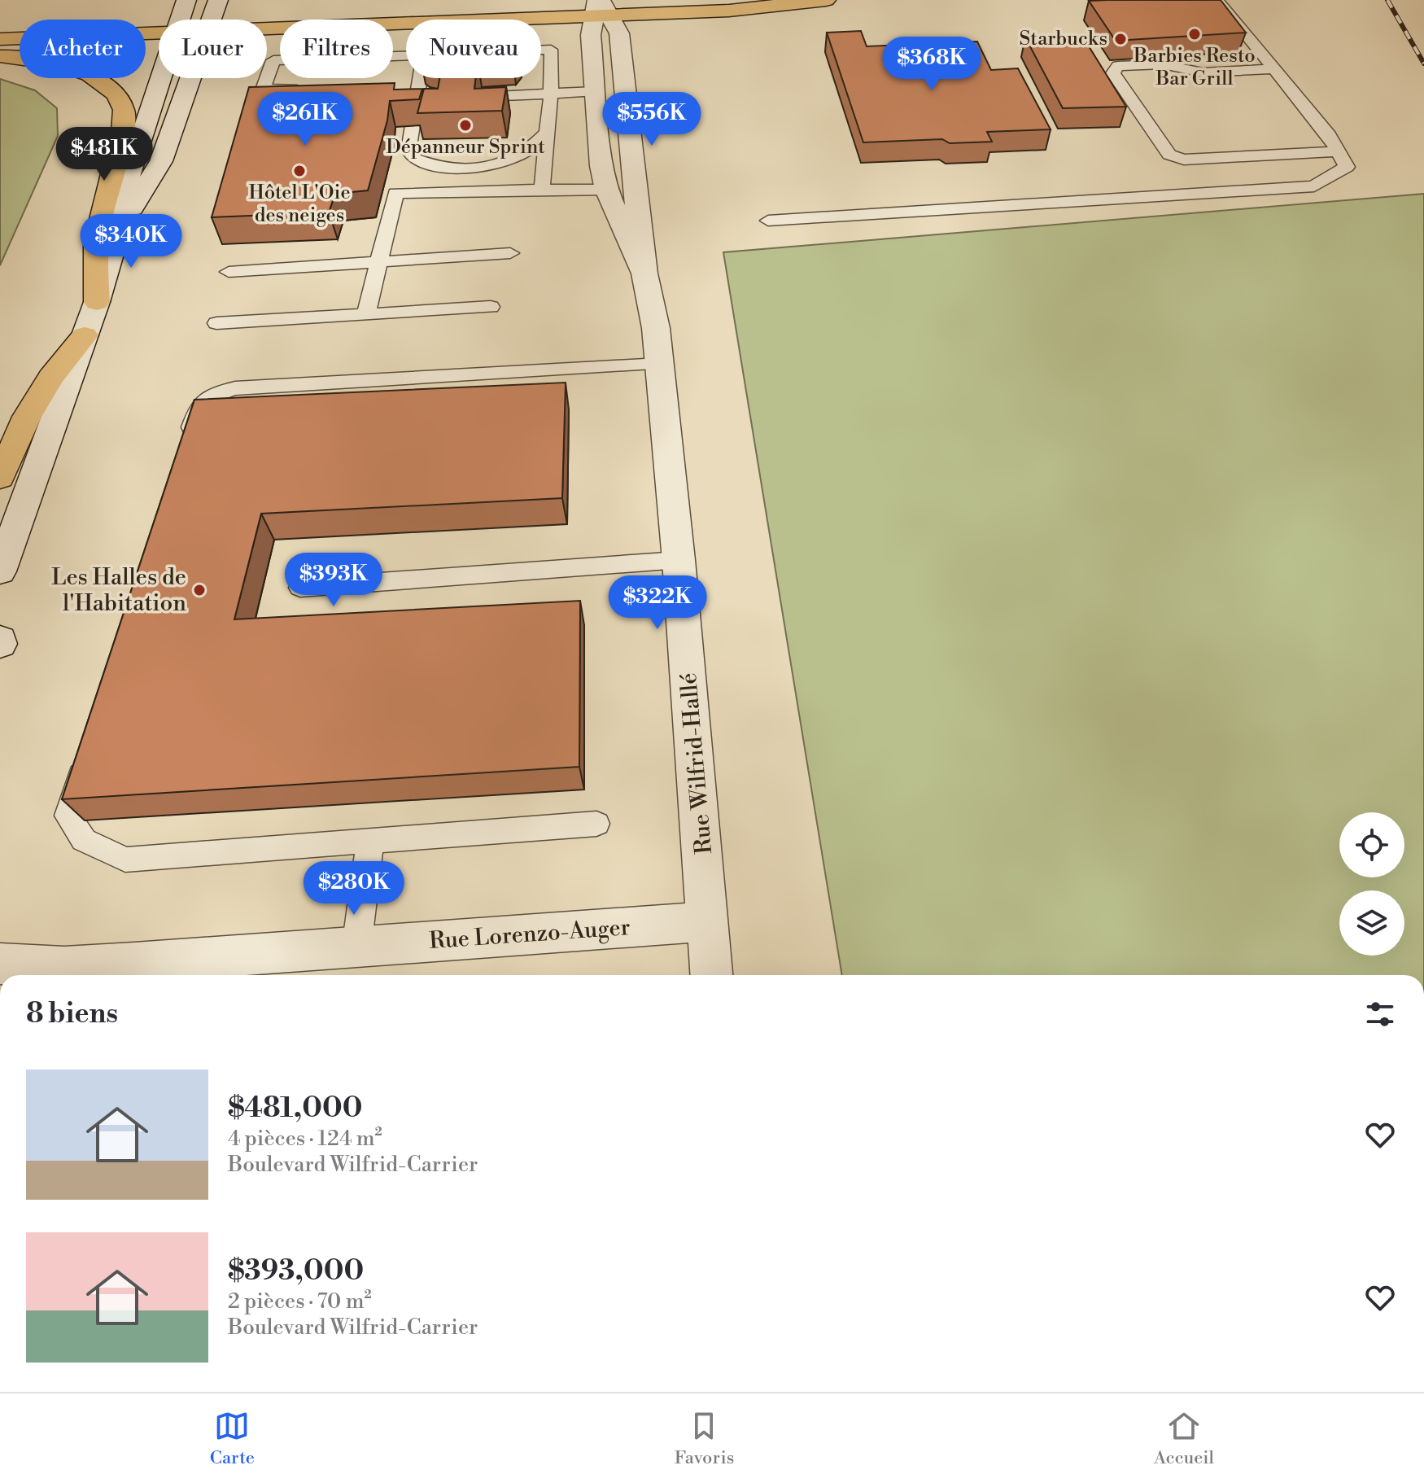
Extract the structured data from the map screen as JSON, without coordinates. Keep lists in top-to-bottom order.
{
  "streets": {
    "street": ["Rue Wilfrid-Hallé", "Rue Lorenzo-Auger"]
  },
  "crossings": [
    ["Rue Wilfrid-Hallé", "Rue Lorenzo-Auger"]
  ],
  "places": [
    "Barbies Resto Bar Grill",
    "Starbucks",
    "Dépanneur Sprint",
    "Hôtel L'Oie des neiges",
    "Les Halles de l'Habitation"
  ],
  "page": {
    "chip": [
      "Acheter",
      "Louer",
      "Filtres",
      "Nouveau"
    ],
    "price": [
      "$368K",
      "$261K",
      "$556K",
      "$481K",
      "$340K",
      "$393K",
      "$322K",
      "$280K"
    ],
    "heading": "8 biens",
    "list": [
      {
        "name": "$481,000",
        "note": "4 pièces · 124 m² · Boulevard Wilfrid-Carrier"
      },
      {
        "name": "$393,000",
        "note": "2 pièces · 70 m² · Boulevard Wilfrid-Carrier"
      }
    ],
    "tabs": ["Carte", "Favoris", "Accueil"]
  }
}
